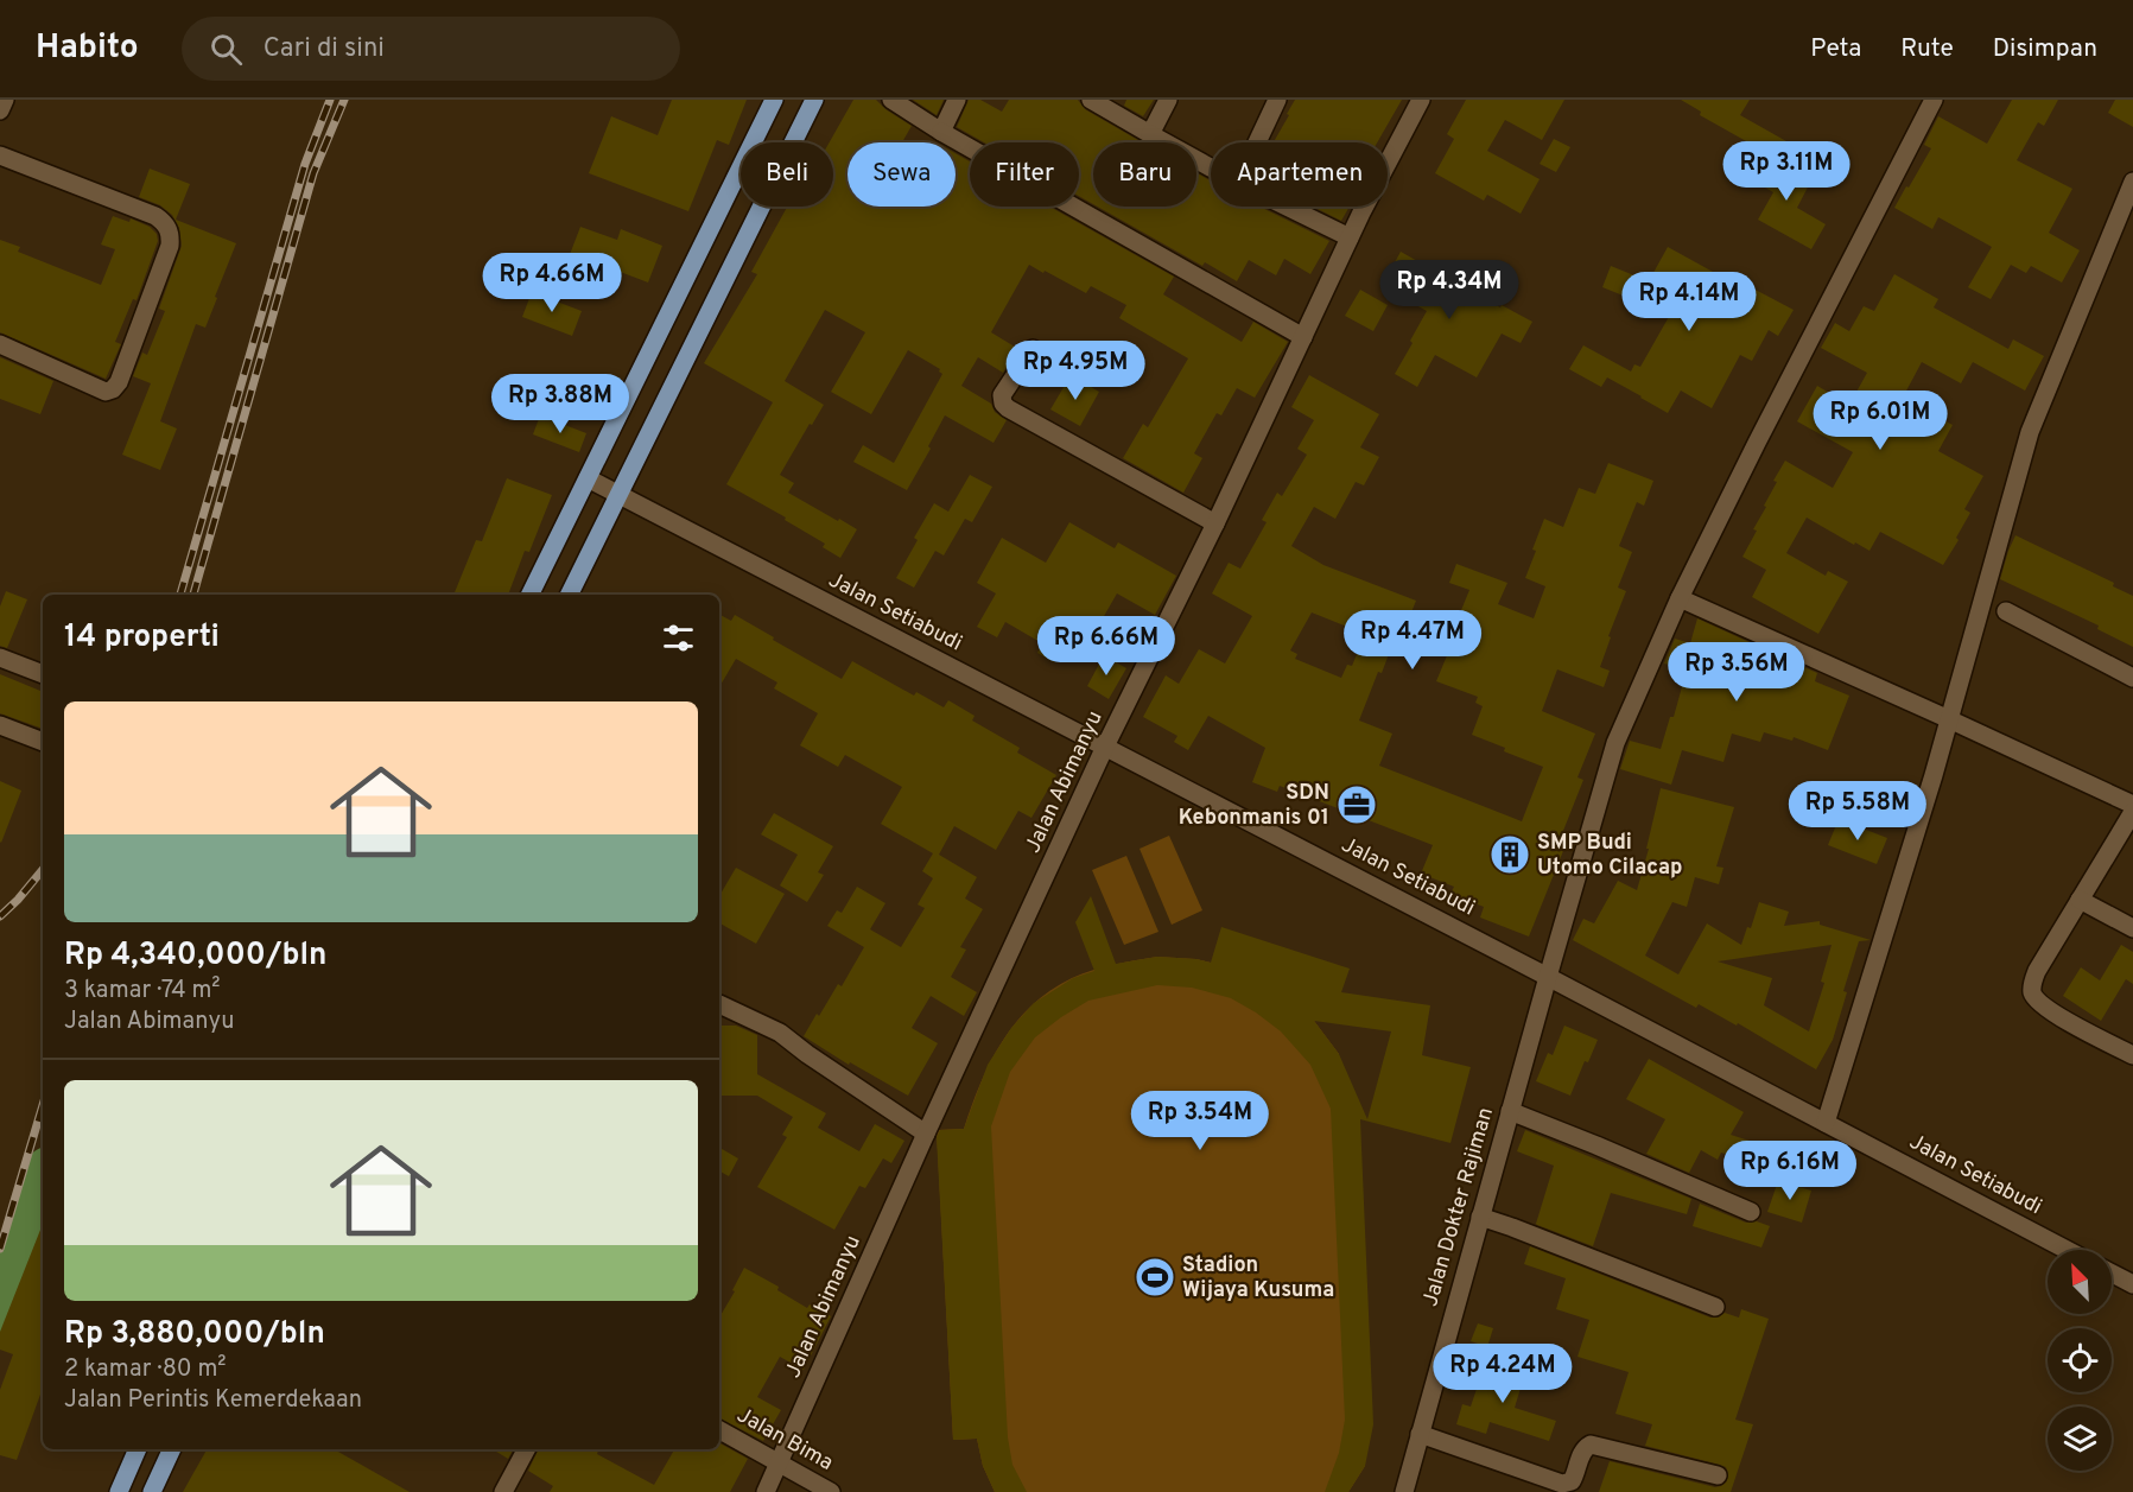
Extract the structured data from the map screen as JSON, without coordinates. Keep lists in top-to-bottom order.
{
  "streets": {
    "street": [
      "Jalan Setiabudi",
      "Jalan Abimanyu",
      "Jalan Dokter Rajiman",
      "Jalan Bima"
    ]
  },
  "crossings": [
    ["Jalan Setiabudi", "Jalan Abimanyu"],
    ["Jalan Setiabudi", "Jalan Dokter Rajiman"],
    ["Jalan Abimanyu", "Jalan Bima"]
  ],
  "places": {
    "office": ["SDN Kebonmanis 01"],
    "building": ["SMP Budi Utomo Cilacap"],
    "sports": ["Stadion Wijaya Kusuma"]
  },
  "north": "top left",
  "page": {
    "header": "Habito",
    "search": "Cari di sini",
    "nav": ["Peta", "Rute", "Disimpan"],
    "price": [
      "Rp 3.11M",
      "Rp 4.66M",
      "Rp 4.34M",
      "Rp 4.14M",
      "Rp 4.95M",
      "Rp 3.88M",
      "Rp 6.01M",
      "Rp 4.47M",
      "Rp 6.66M",
      "Rp 3.56M",
      "Rp 5.58M",
      "Rp 3.54M",
      "Rp 6.16M",
      "Rp 4.24M"
    ],
    "chip": [
      "Beli",
      "Sewa",
      "Filter",
      "Baru",
      "Apartemen"
    ],
    "heading": "14 properti",
    "list": [
      {
        "name": "Rp 4,340,000/bln",
        "note": "3 kamar · 74 m² · Jalan Abimanyu"
      },
      {
        "name": "Rp 3,880,000/bln",
        "note": "2 kamar · 80 m² · Jalan Perintis Kemerdekaan"
      }
    ]
  }
}
